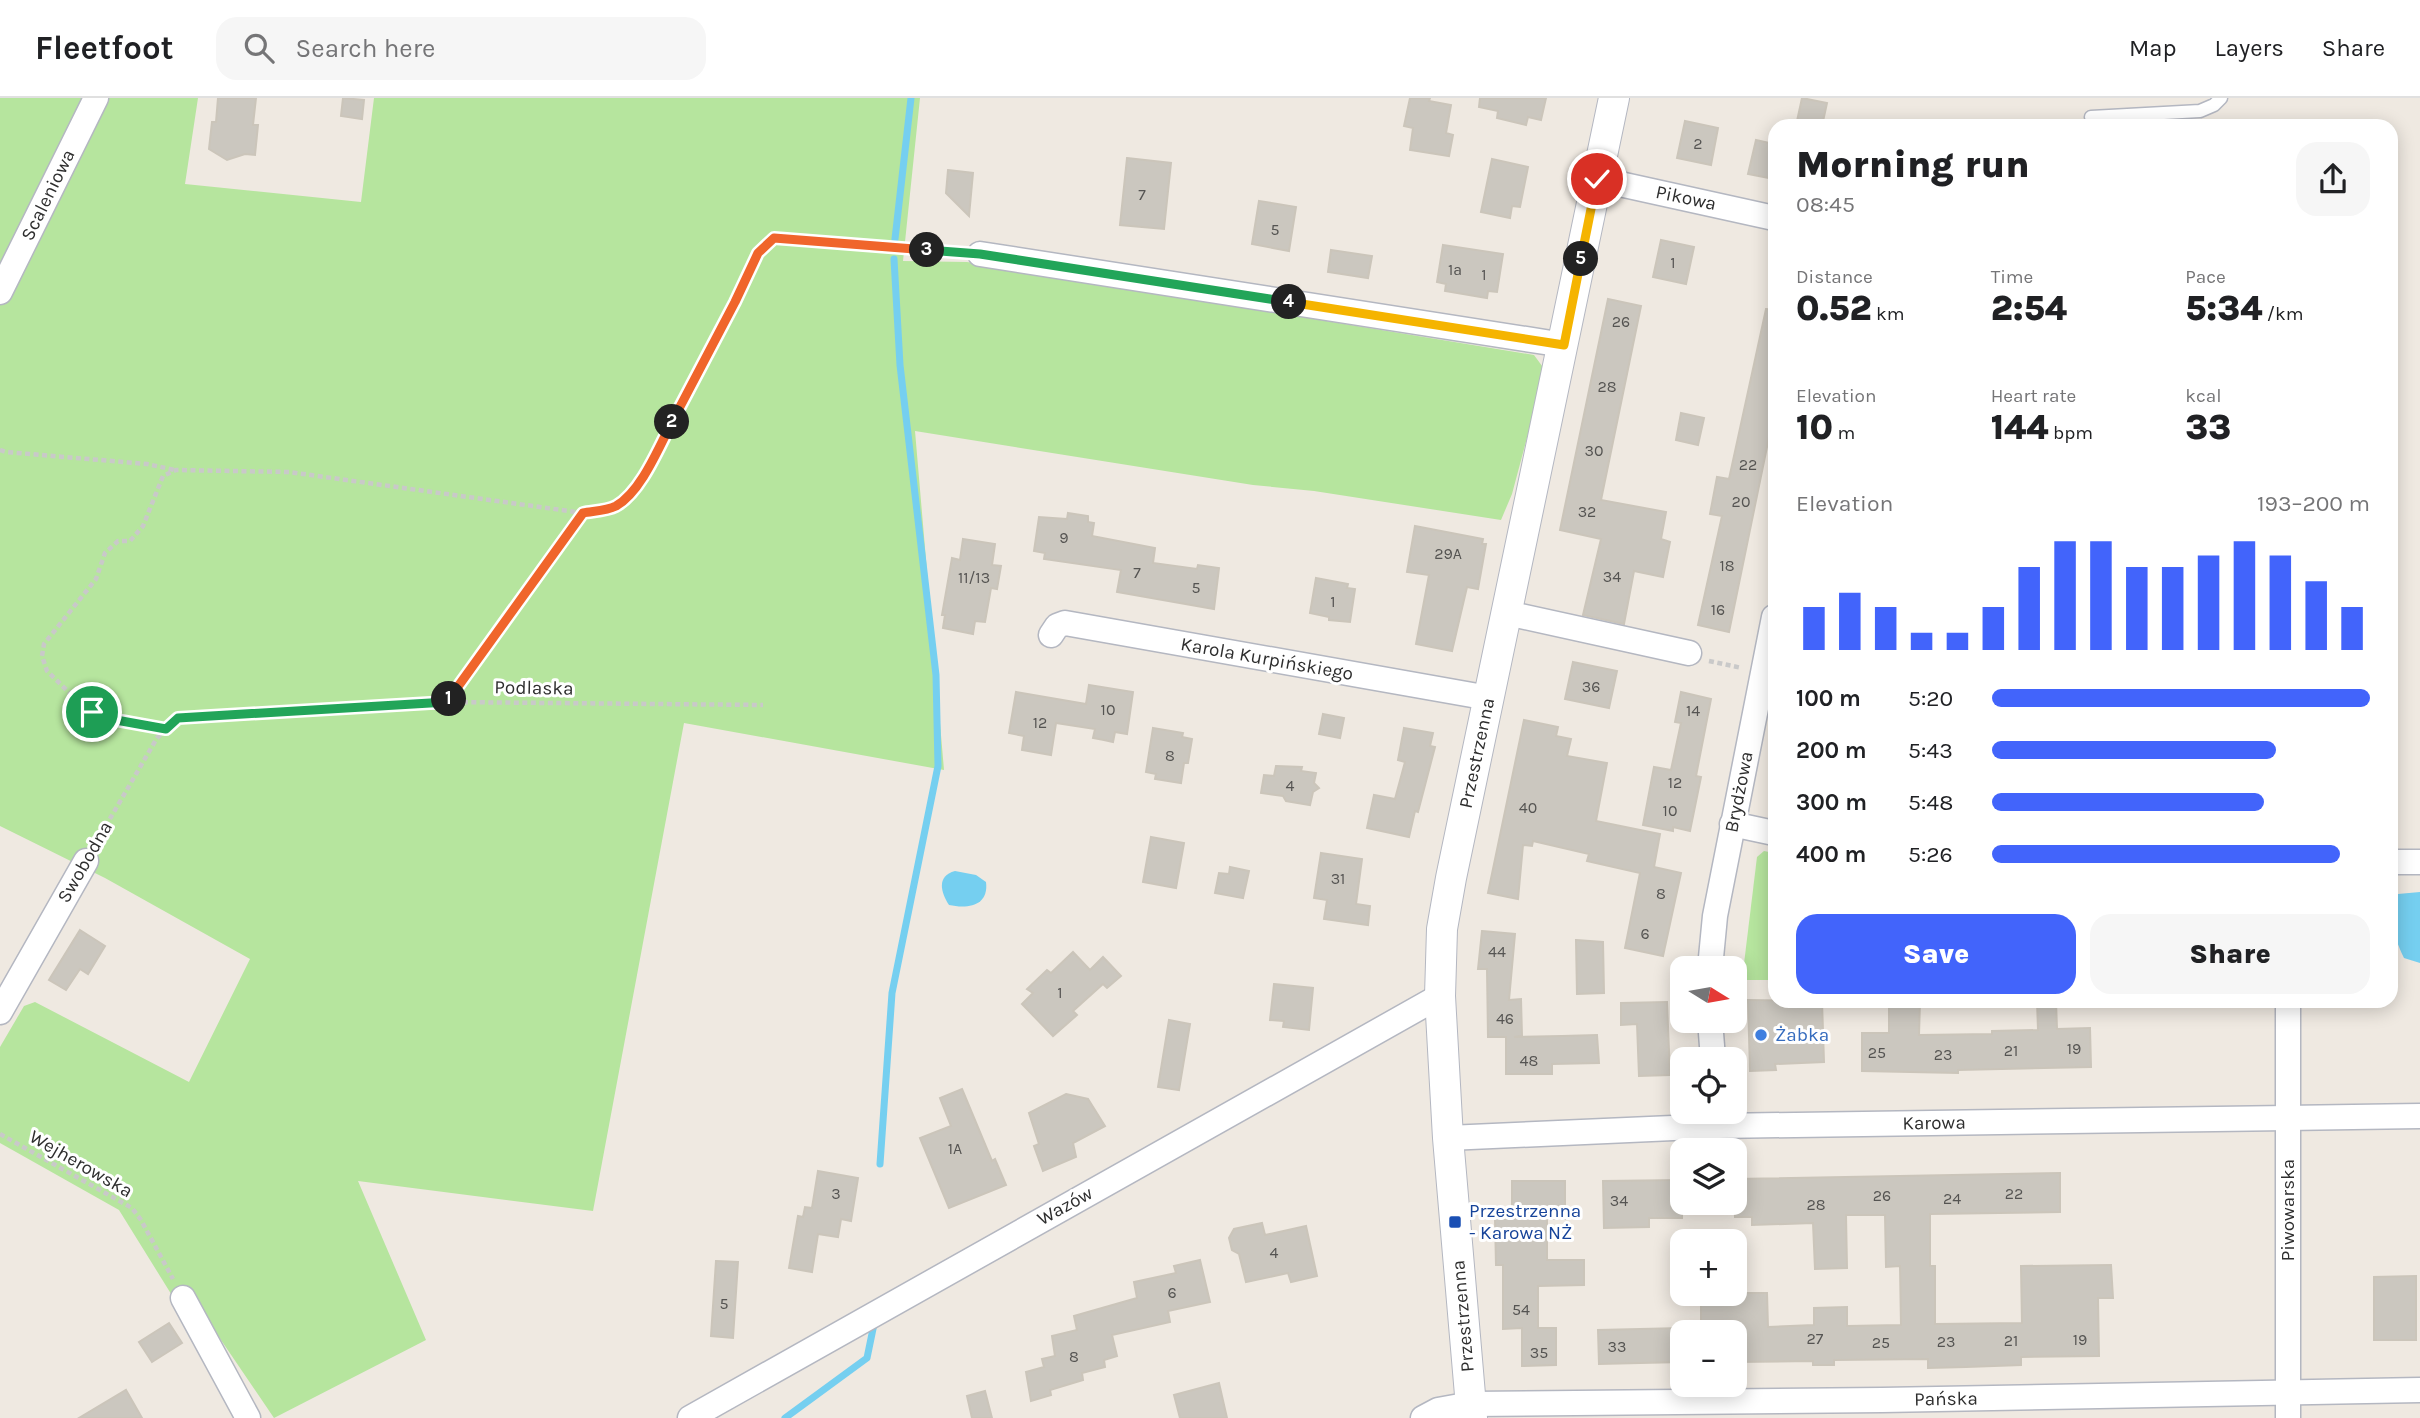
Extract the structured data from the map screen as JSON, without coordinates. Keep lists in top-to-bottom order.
{
  "streets": {
    "street": [
      "Scaleniowa",
      "Pikowa",
      "Karola Kurpińskiego",
      "Przestrzenna",
      "Brydżowa",
      "Swobodna",
      "Karowa",
      "Wazów",
      "Piwowarska",
      "Pańska"
    ],
    "path": ["Podlaska", "Wejherowska"]
  },
  "crossings": [
    ["Pikowa", "Przestrzenna"],
    ["Karola Kurpińskiego", "Przestrzenna"],
    ["Podlaska", "Swobodna"],
    ["Przestrzenna", "Karowa"],
    ["Przestrzenna", "Wazów"],
    ["Przestrzenna", "Pańska"],
    ["Karowa", "Piwowarska"],
    ["Piwowarska", "Pańska"]
  ],
  "places": {
    "other": ["Żabka"],
    "transit": ["Przestrzenna - Karowa NŻ"]
  },
  "house_numbers": [
    "2",
    "7",
    "5",
    "1",
    "1a",
    "1",
    "26",
    "28",
    "30",
    "22",
    "20",
    "32",
    "9",
    "29A",
    "18",
    "7",
    "34",
    "11/13",
    "5",
    "1",
    "16",
    "36",
    "10",
    "14",
    "12",
    "8",
    "12",
    "4",
    "40",
    "10",
    "31",
    "8",
    "6",
    "44",
    "1",
    "46",
    "19",
    "21",
    "25",
    "23",
    "48",
    "1A",
    "3",
    "22",
    "26",
    "24",
    "34",
    "28",
    "4",
    "6",
    "5",
    "54",
    "27",
    "19",
    "21",
    "23",
    "25",
    "33",
    "35",
    "8"
  ],
  "north": "right",
  "page": {
    "header": "Fleetfoot",
    "search": "Search here",
    "nav": ["Map", "Layers", "Share"],
    "heading": ["Morning run", "08:45"],
    "pins": [
      "3",
      "5",
      "4",
      "2",
      "1"
    ],
    "stats": [
      ["Distance", "0.52 km"],
      ["Time", "2:54"],
      ["Pace", "5:34 /km"],
      ["Elevation", "10 m"],
      ["Heart rate", "144 bpm"],
      ["kcal", "33"]
    ],
    "chart": ["Elevation", "193–200 m"],
    "list": [
      {
        "name": "100 m",
        "note": "5:20"
      },
      {
        "name": "200 m",
        "note": "5:43"
      },
      {
        "name": "300 m",
        "note": "5:48"
      },
      {
        "name": "400 m",
        "note": "5:26"
      }
    ],
    "buttons": ["Save", "Share"],
    "map_buttons": ["+", "−"]
  }
}
